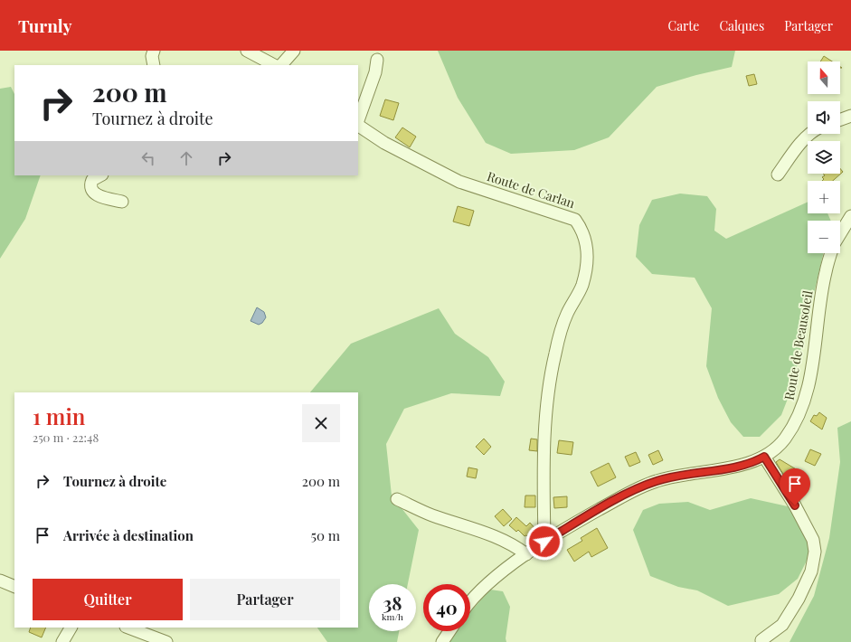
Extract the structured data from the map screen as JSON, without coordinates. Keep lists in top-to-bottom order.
{
  "streets": {
    "street": ["Route de Carlan", "Route de Beausoleil"]
  },
  "crossings": [
    ["Route de Carlan", "Route de Beausoleil"]
  ],
  "north": "top",
  "page": {
    "header": "Turnly",
    "nav": ["Carte", "Calques", "Partager"],
    "map_buttons": ["+", "−"],
    "turn": ["200 m", "Tournez à droite"],
    "heading": ["1 min", "250 m · 22:48"],
    "list": [
      {
        "name": "Tournez à droite",
        "value": "200 m"
      },
      {
        "name": "Arrivée à destination",
        "value": "50 m"
      }
    ],
    "buttons": ["Quitter", "Partager"],
    "speed": "38 km/h",
    "limit": "40"
  }
}
